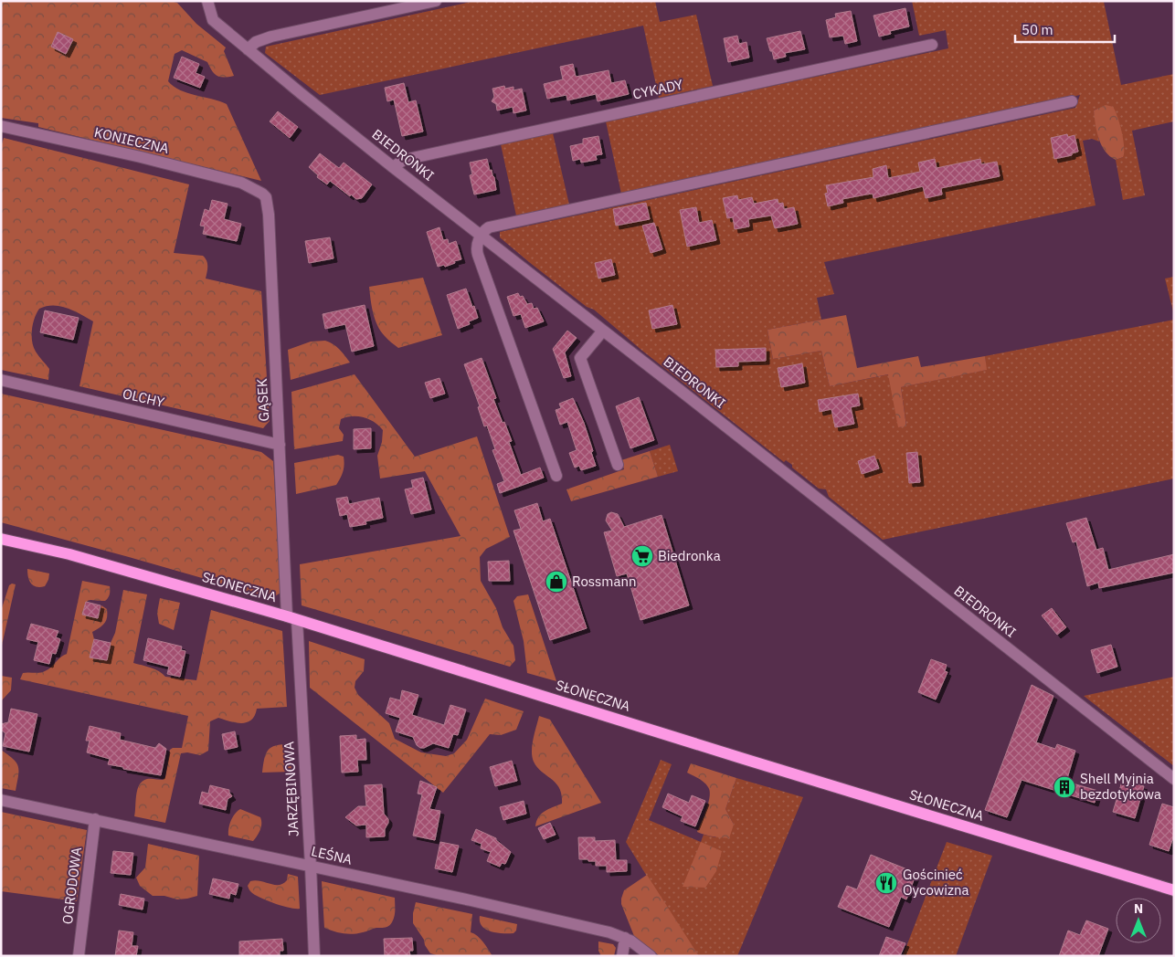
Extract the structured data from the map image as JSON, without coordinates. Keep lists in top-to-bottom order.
{
  "streets": {
    "main road": ["SŁONECZNA"],
    "street": [
      "CYKADY",
      "KONIECZNA",
      "BIEDRONKI",
      "OLCHY",
      "GĄSEK",
      "JARZĘBINOWA",
      "LEŚNA",
      "OGRODOWA"
    ]
  },
  "crossings": [
    ["CYKADY", "BIEDRONKI"],
    ["KONIECZNA", "GĄSEK"],
    ["OLCHY", "GĄSEK"],
    ["GĄSEK", "SŁONECZNA"],
    ["GĄSEK", "JARZĘBINOWA"],
    ["SŁONECZNA", "JARZĘBINOWA"],
    ["JARZĘBINOWA", "LEŚNA"],
    ["LEŚNA", "OGRODOWA"]
  ],
  "places": {
    "supermarket": ["Biedronka"],
    "shop": ["Rossmann"],
    "building": ["Shell Myjnia bezdotykowa"],
    "restaurant": ["Gościnieć Oycowizna"]
  },
  "scale_bar": "50 m",
  "north": "top"
}
